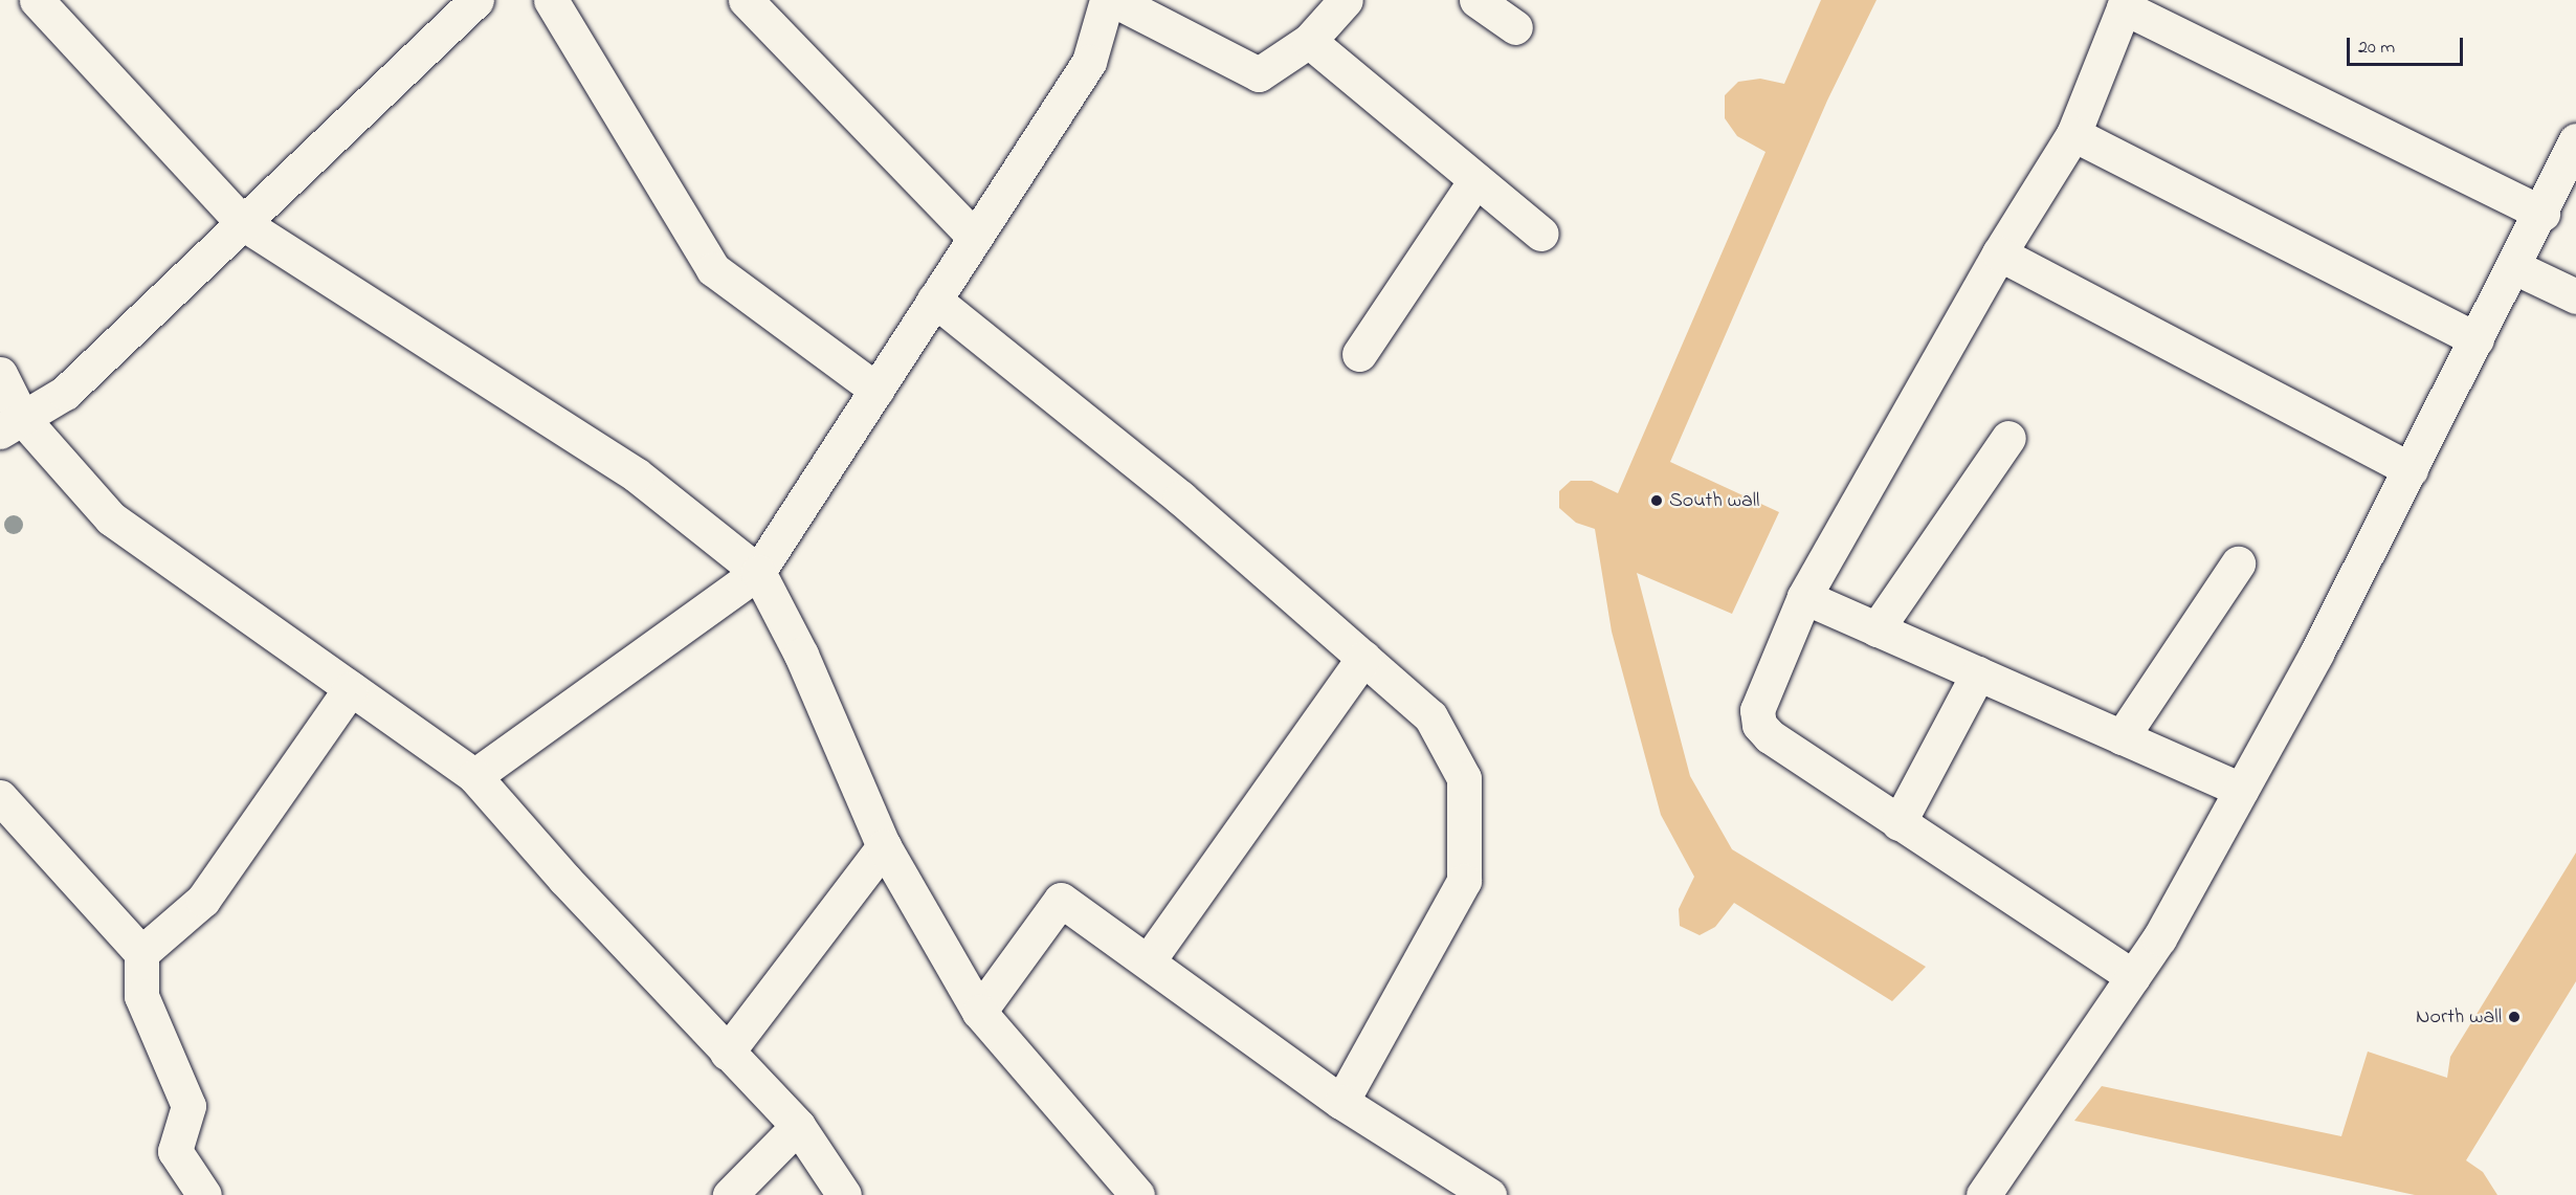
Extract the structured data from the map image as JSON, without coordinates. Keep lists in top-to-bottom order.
{
  "places": ["South wall", "North wall"],
  "scale_bar": "20 m"
}
